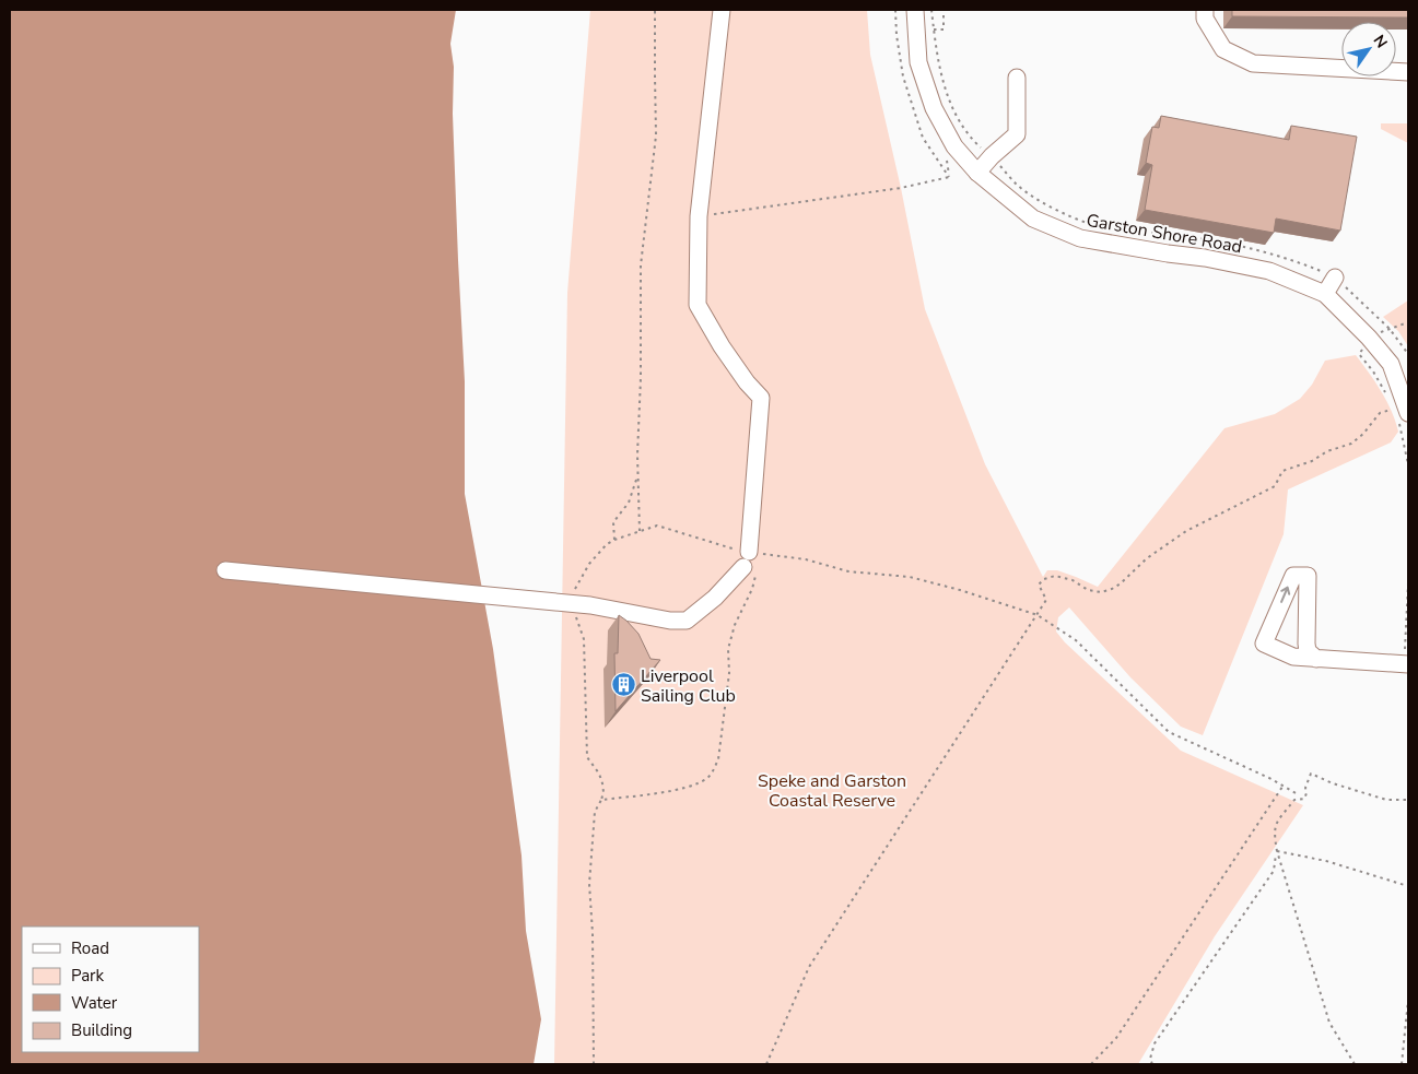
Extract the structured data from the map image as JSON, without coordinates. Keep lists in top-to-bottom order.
{
  "streets": {
    "street": ["Garston Shore Road"]
  },
  "parks": ["Speke and Garston Coastal Reserve"],
  "places": {
    "building": ["Liverpool Sailing Club"]
  },
  "legend": [
    "Road",
    "Park",
    "Water",
    "Building"
  ],
  "north": "top right"
}
